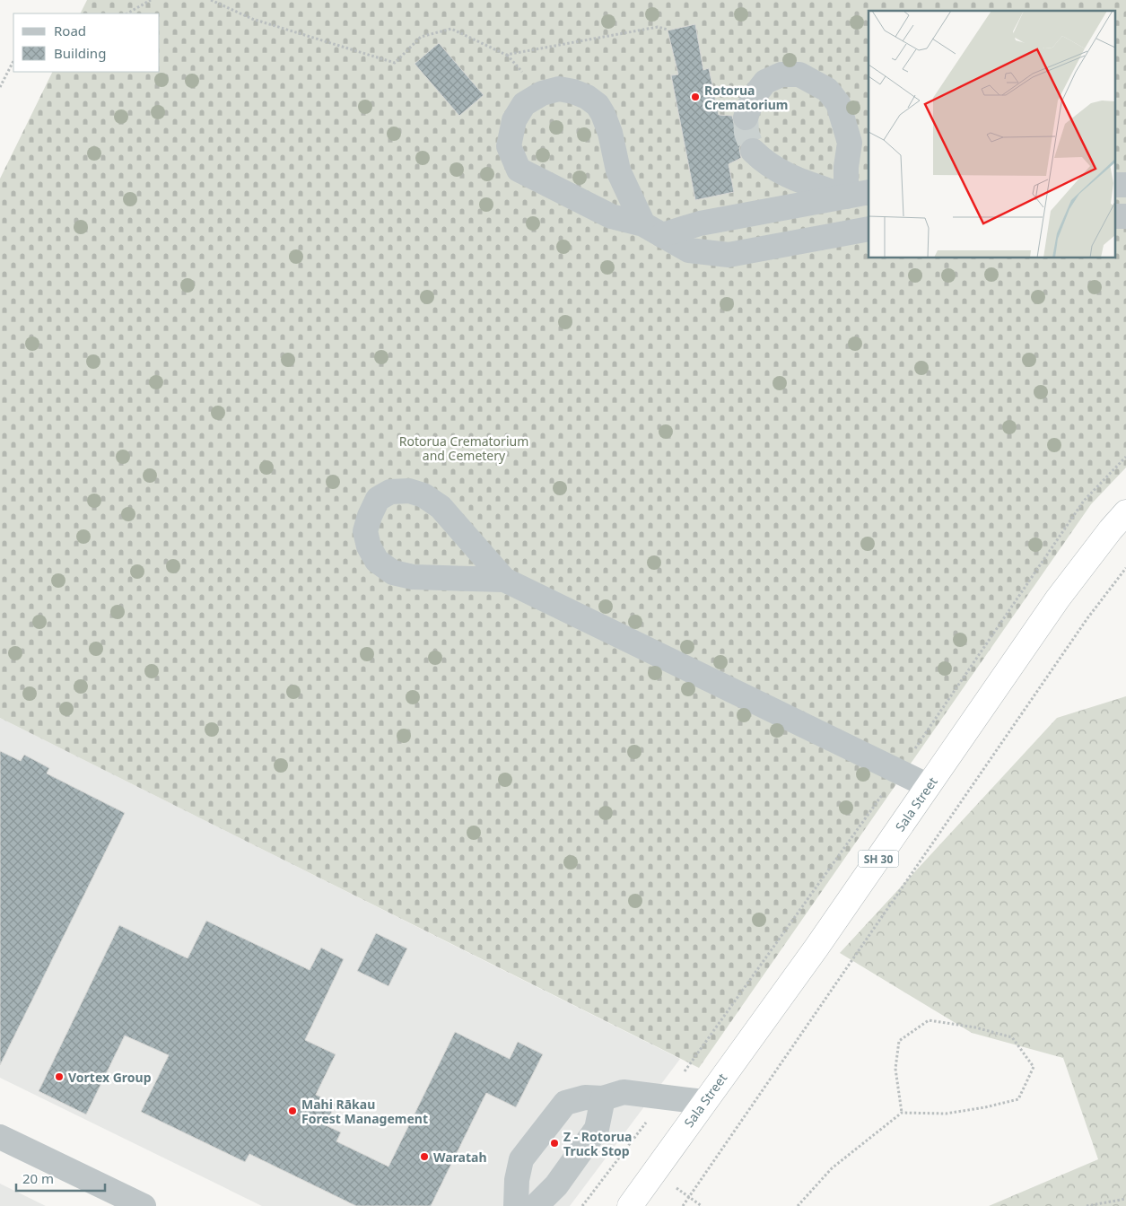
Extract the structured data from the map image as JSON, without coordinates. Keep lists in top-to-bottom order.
{
  "streets": {
    "highway": ["Sala Street", "SH 30"]
  },
  "parks": ["Rotorua Crematorium and Cemetery"],
  "places": [
    "Rotorua Crematorium",
    "Vortex Group",
    "Mahi Rākau Forest Management",
    "Z - Rotorua Truck Stop",
    "Waratah"
  ],
  "legend": ["Road", "Building"],
  "scale_bar": "20 m"
}
